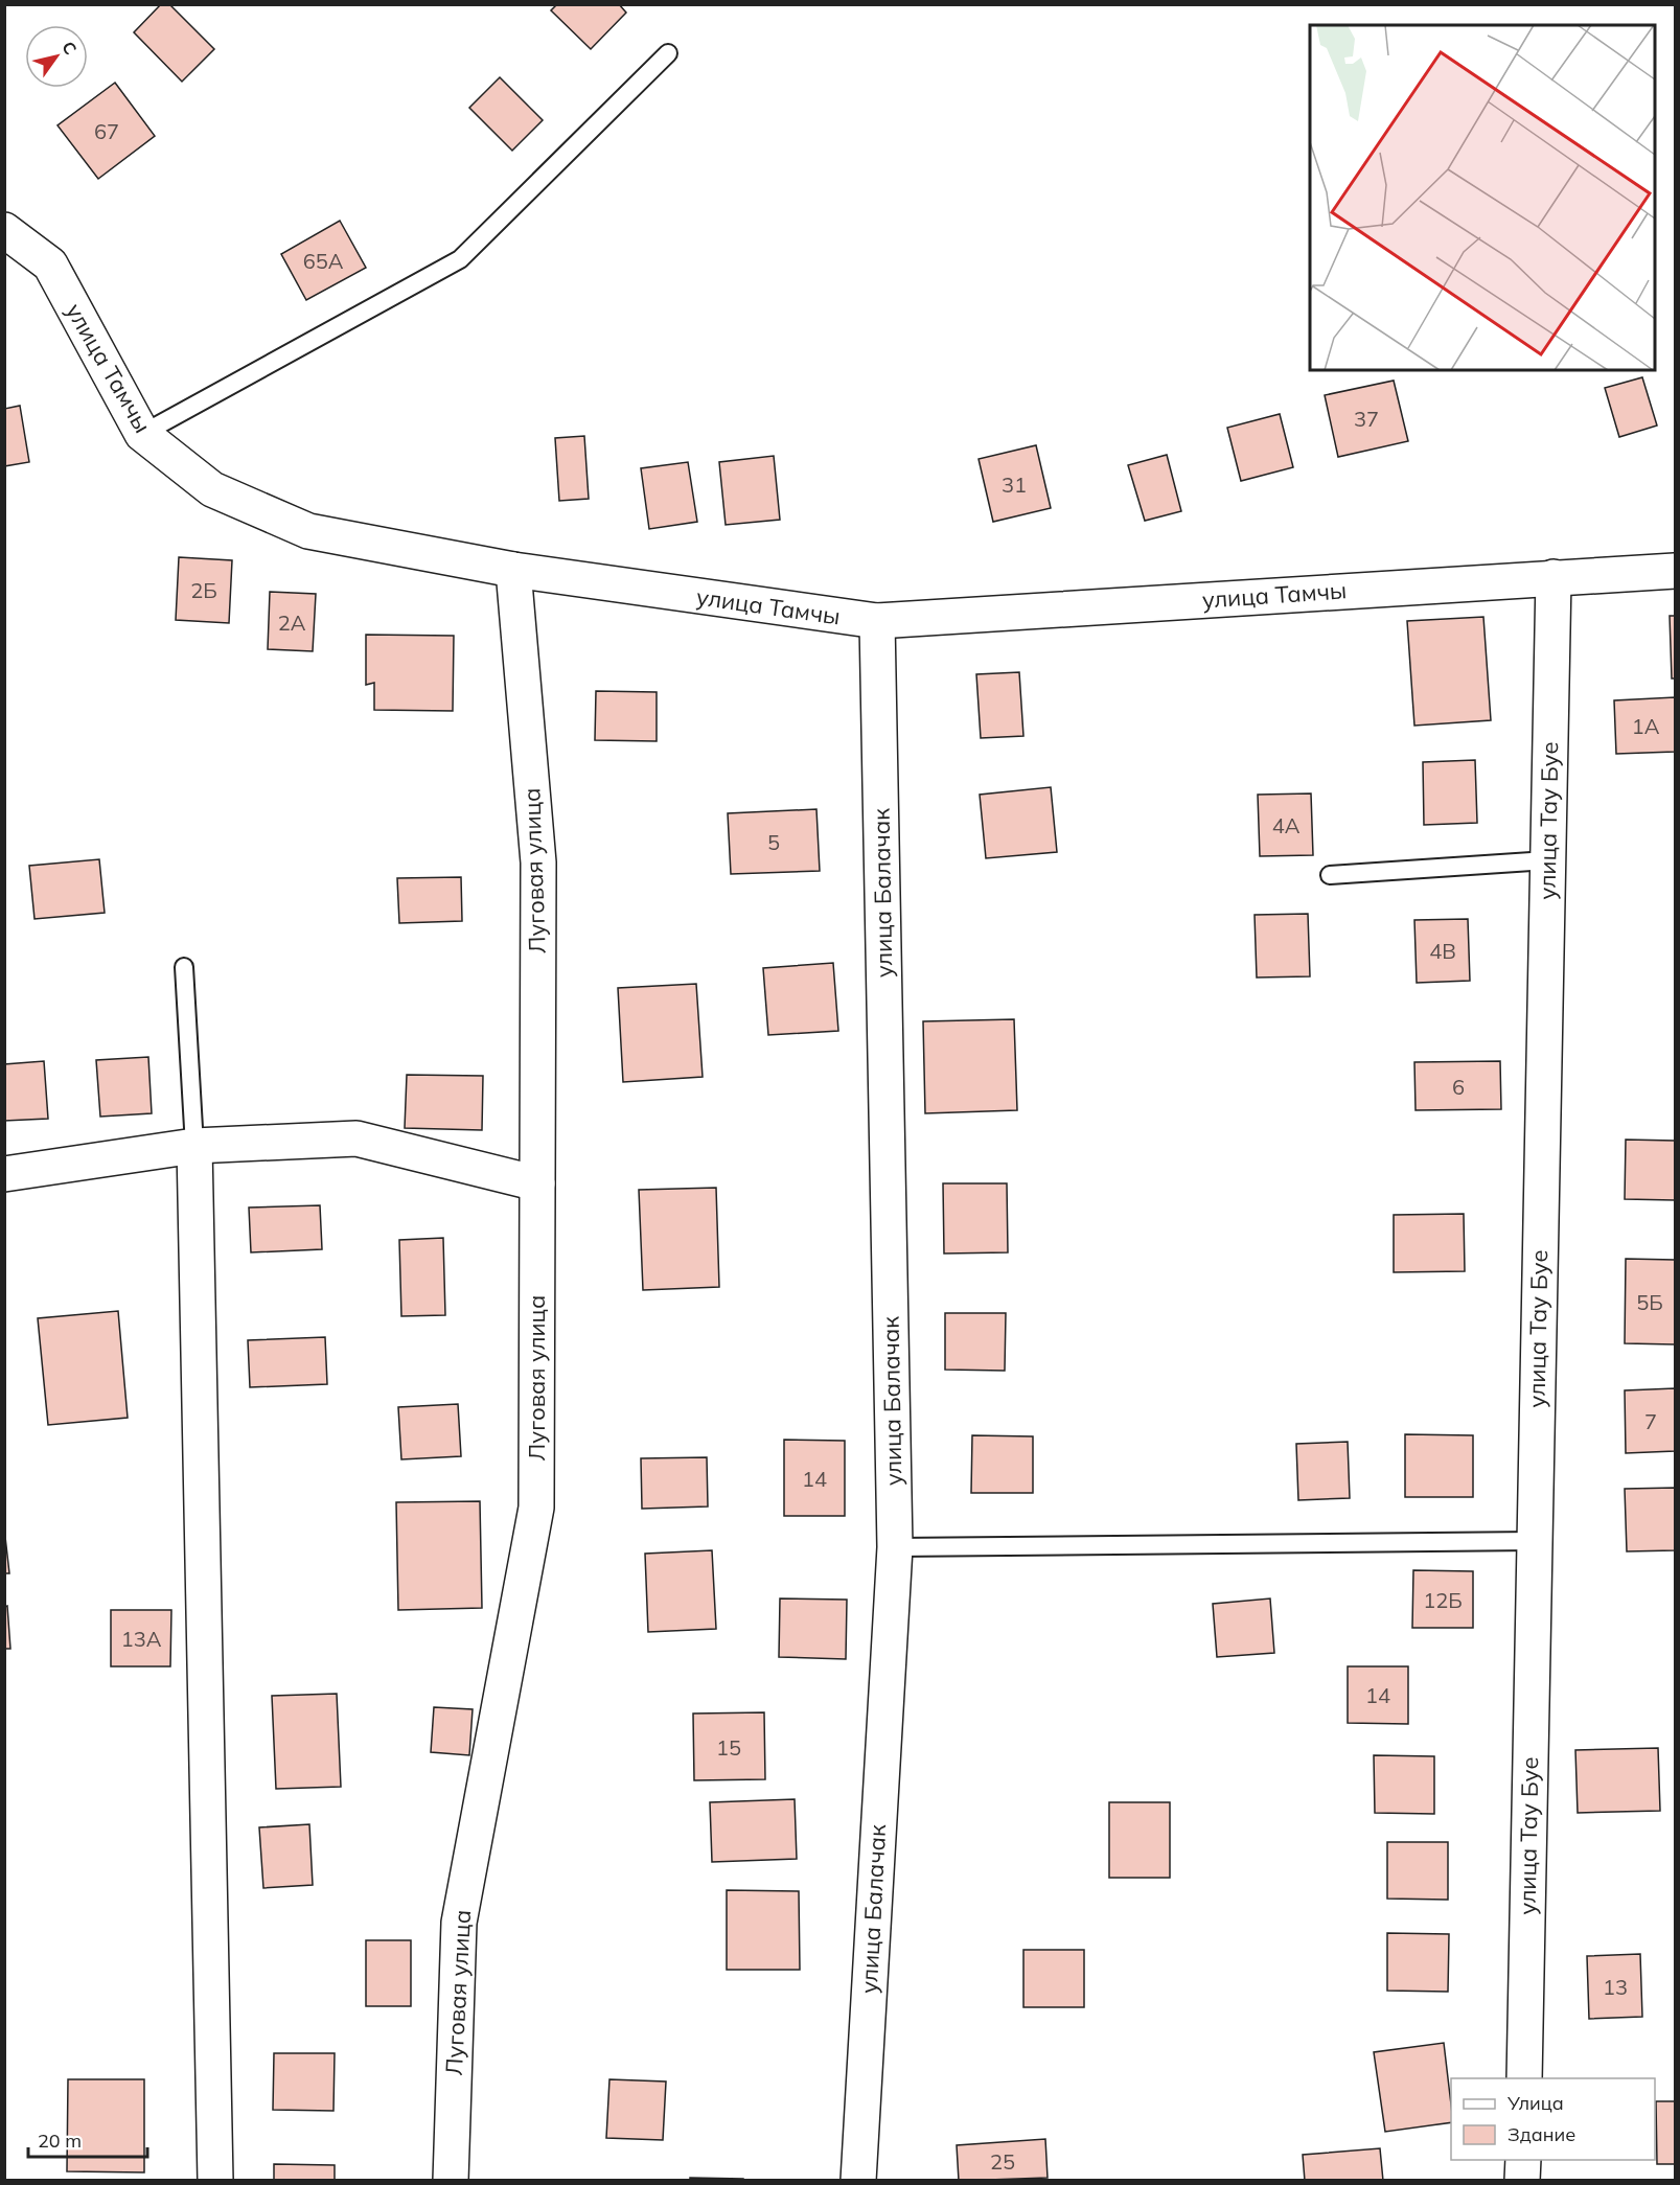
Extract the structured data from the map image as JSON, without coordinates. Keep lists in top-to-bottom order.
{
  "streets": {
    "street": [
      "улица Тамчы",
      "улица Тау Буе",
      "Луговая улица",
      "улица Балачак"
    ]
  },
  "crossings": [
    ["улица Тамчы", "улица Тау Буе"],
    ["улица Тамчы", "Луговая улица"],
    ["улица Тамчы", "улица Балачак"]
  ],
  "house_numbers": [
    "67",
    "65А",
    "37",
    "31",
    "2Б",
    "2А",
    "1А",
    "4А",
    "5",
    "4В",
    "6",
    "5Б",
    "7",
    "14",
    "12Б",
    "13А",
    "14",
    "15",
    "13",
    "25"
  ],
  "legend": ["Улица", "Здание"],
  "scale_bar": "20 m",
  "north": "top right"
}
